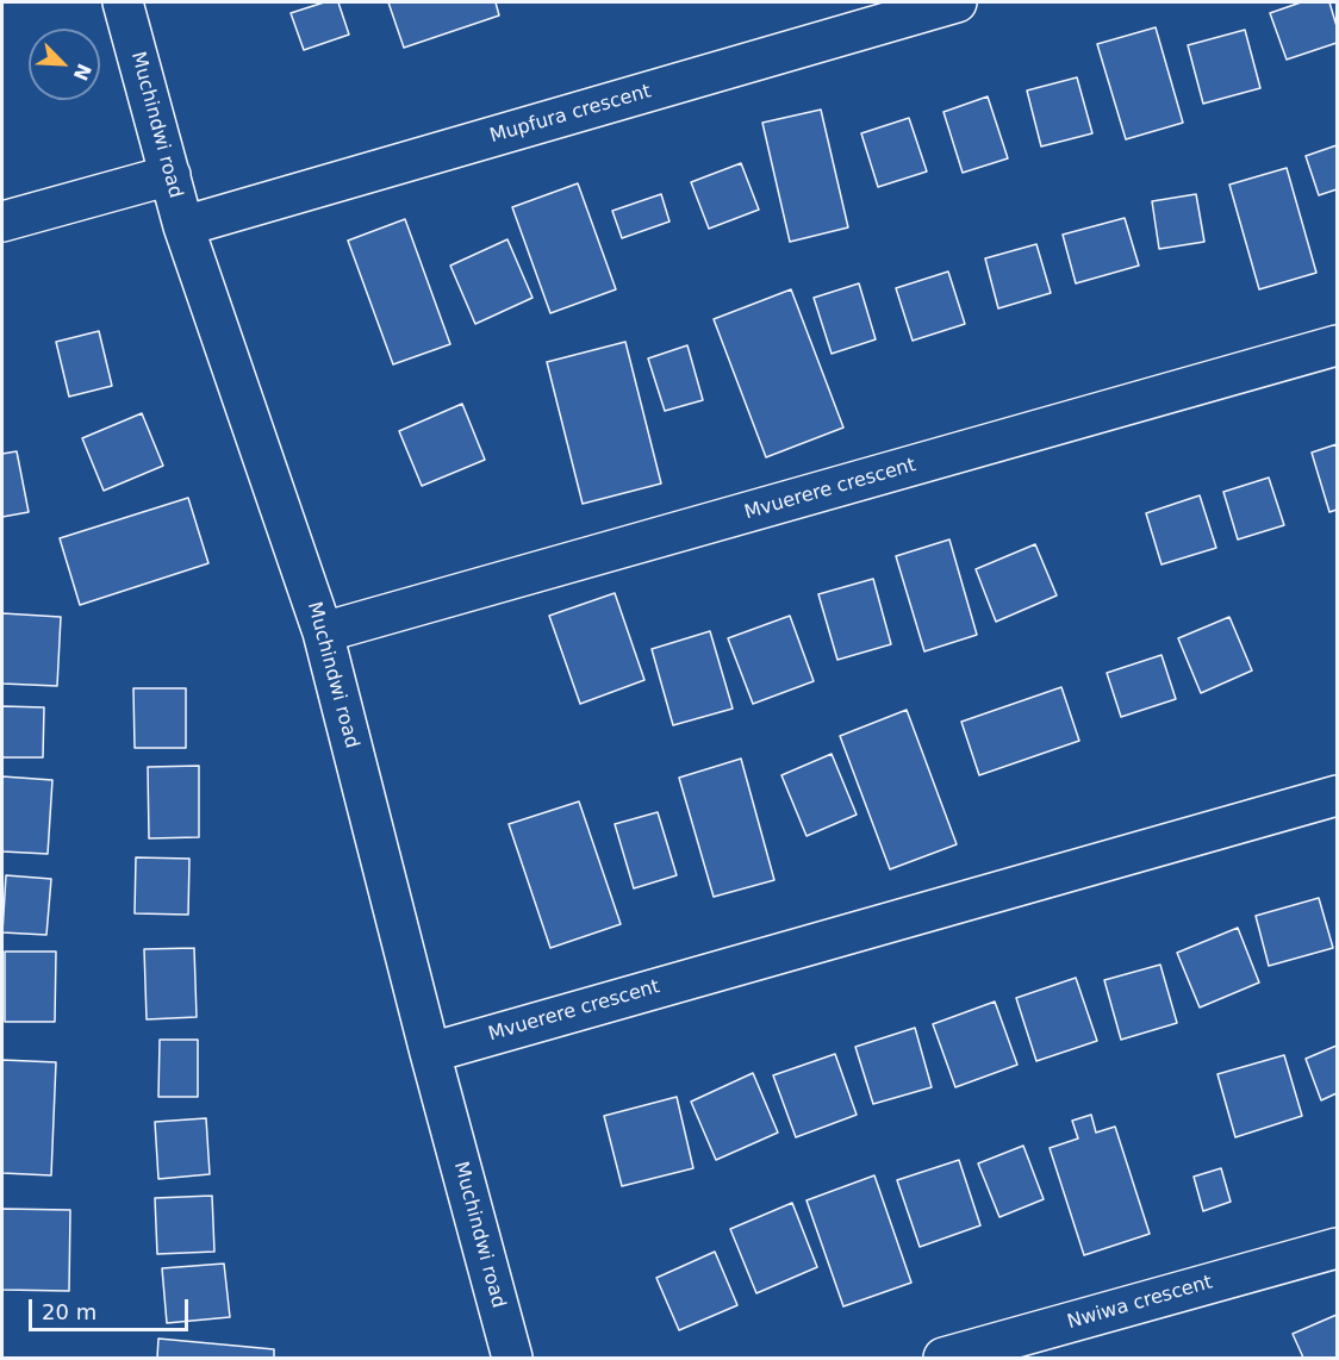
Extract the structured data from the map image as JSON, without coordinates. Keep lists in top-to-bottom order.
{
  "streets": {
    "street": [
      "Mupfura crescent",
      "Muchindwi road",
      "Mvuerere crescent",
      "Nwiwa crescent"
    ]
  },
  "crossings": [
    ["Mupfura crescent", "Muchindwi road"],
    ["Muchindwi road", "Mvuerere crescent"]
  ],
  "scale_bar": "20 m",
  "north": "bottom right"
}
